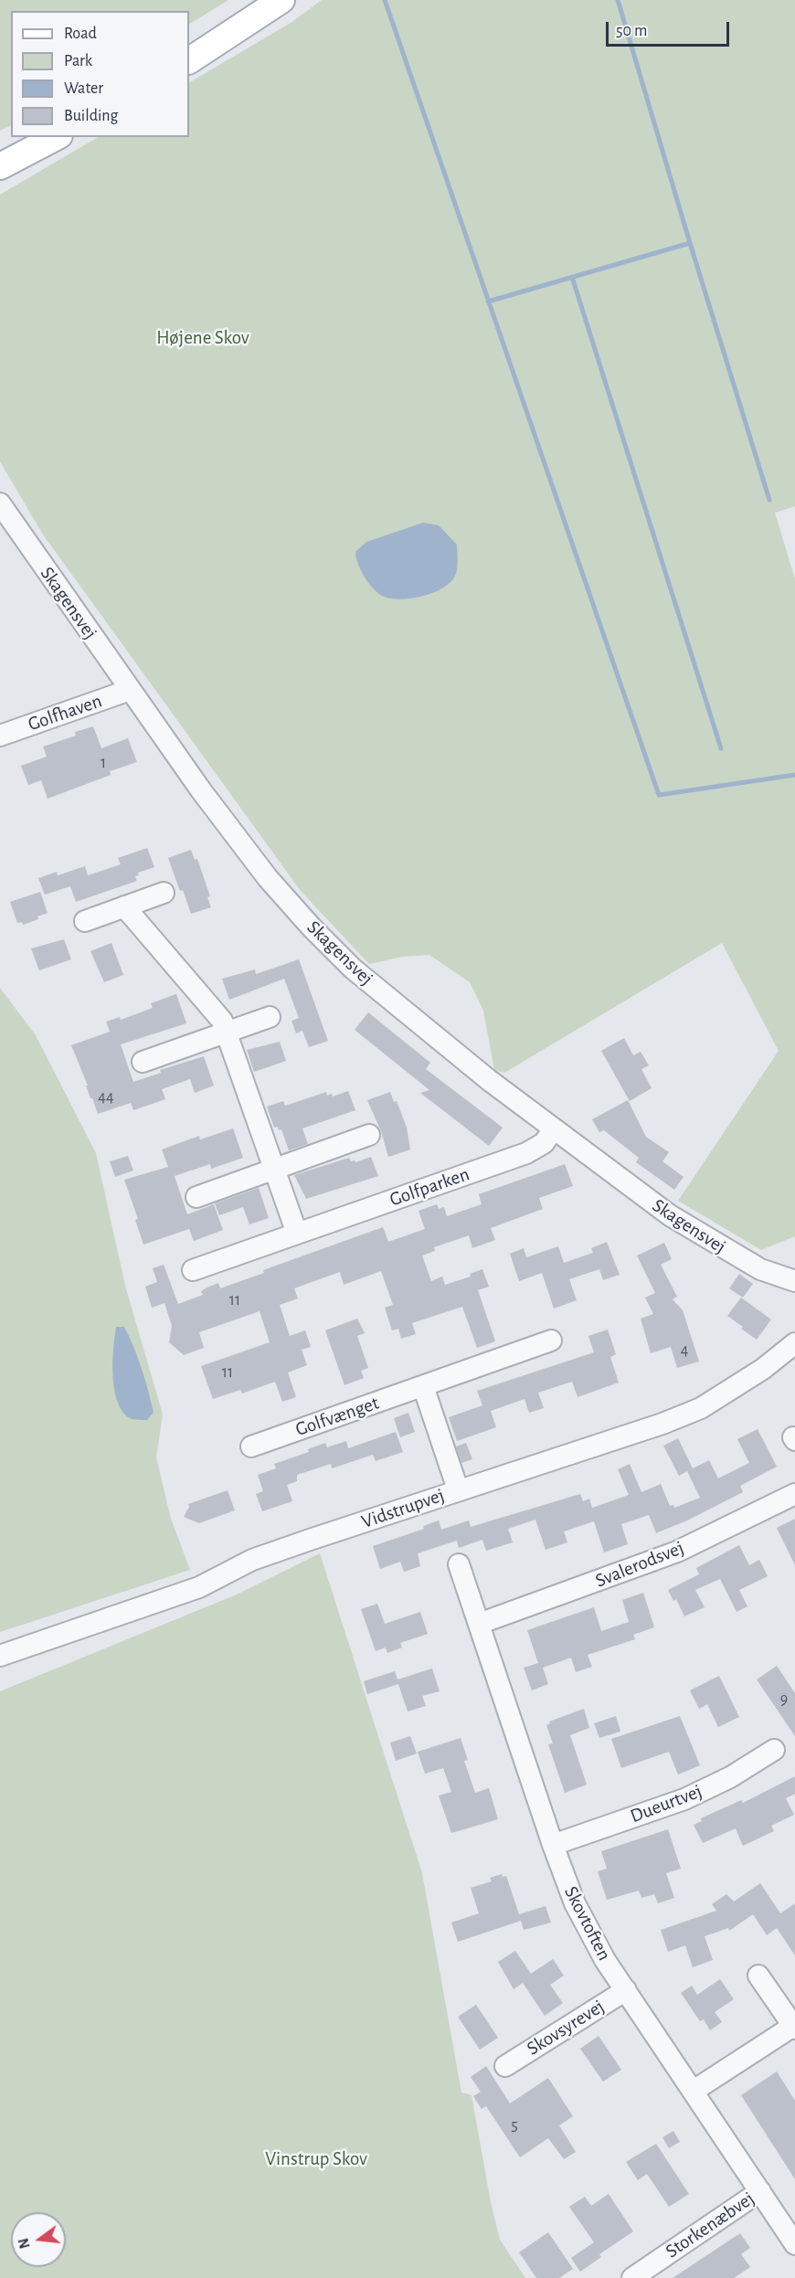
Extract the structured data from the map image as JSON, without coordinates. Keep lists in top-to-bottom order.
{
  "streets": {
    "street": [
      "Skagensvej",
      "Golfhaven",
      "Golfparken",
      "Golfvænget",
      "Vidstrupvej",
      "Svalerodsvej",
      "Dueurtvej",
      "Skovtoften",
      "Skovsyrevej",
      "Storkenæbvej"
    ]
  },
  "crossings": [
    ["Skagensvej", "Golfhaven"],
    ["Skagensvej", "Golfparken"],
    ["Svalerodsvej", "Skovtoften"],
    ["Dueurtvej", "Skovtoften"],
    ["Skovtoften", "Skovsyrevej"],
    ["Skovtoften", "Storkenæbvej"]
  ],
  "parks": ["Højene Skov", "Vinstrup Skov"],
  "house_numbers": [
    "1",
    "44",
    "11",
    "4",
    "11",
    "9",
    "5"
  ],
  "legend": [
    "Road",
    "Park",
    "Water",
    "Building"
  ],
  "scale_bar": "50 m",
  "north": "left"
}
